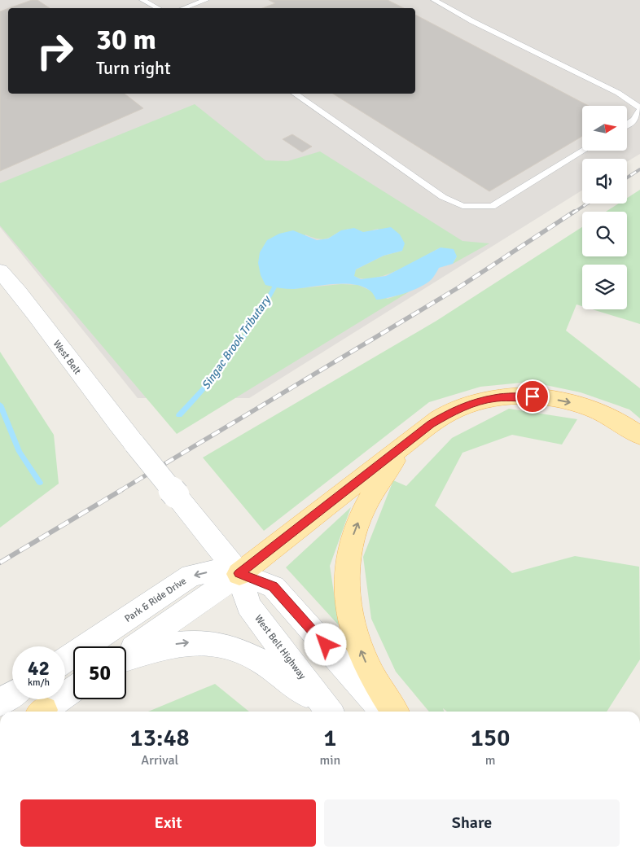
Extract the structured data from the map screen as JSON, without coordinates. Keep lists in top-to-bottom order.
{
  "streets": {
    "main road": ["West Belt", "Park & Ride Drive", "West Belt Highway"]
  },
  "crossings": [
    ["West Belt", "West Belt Highway"],
    ["Park & Ride Drive", "West Belt Highway"]
  ],
  "water": ["Singac Brook Tributary"],
  "north": "right",
  "page": {
    "turn": ["30 m", "Turn right"],
    "speed": "42 km/h",
    "limit": "50",
    "eta": [
      "13:48",
      "Arrival",
      "1",
      "min",
      "150",
      "m"
    ],
    "buttons": ["Exit", "Share"]
  }
}
